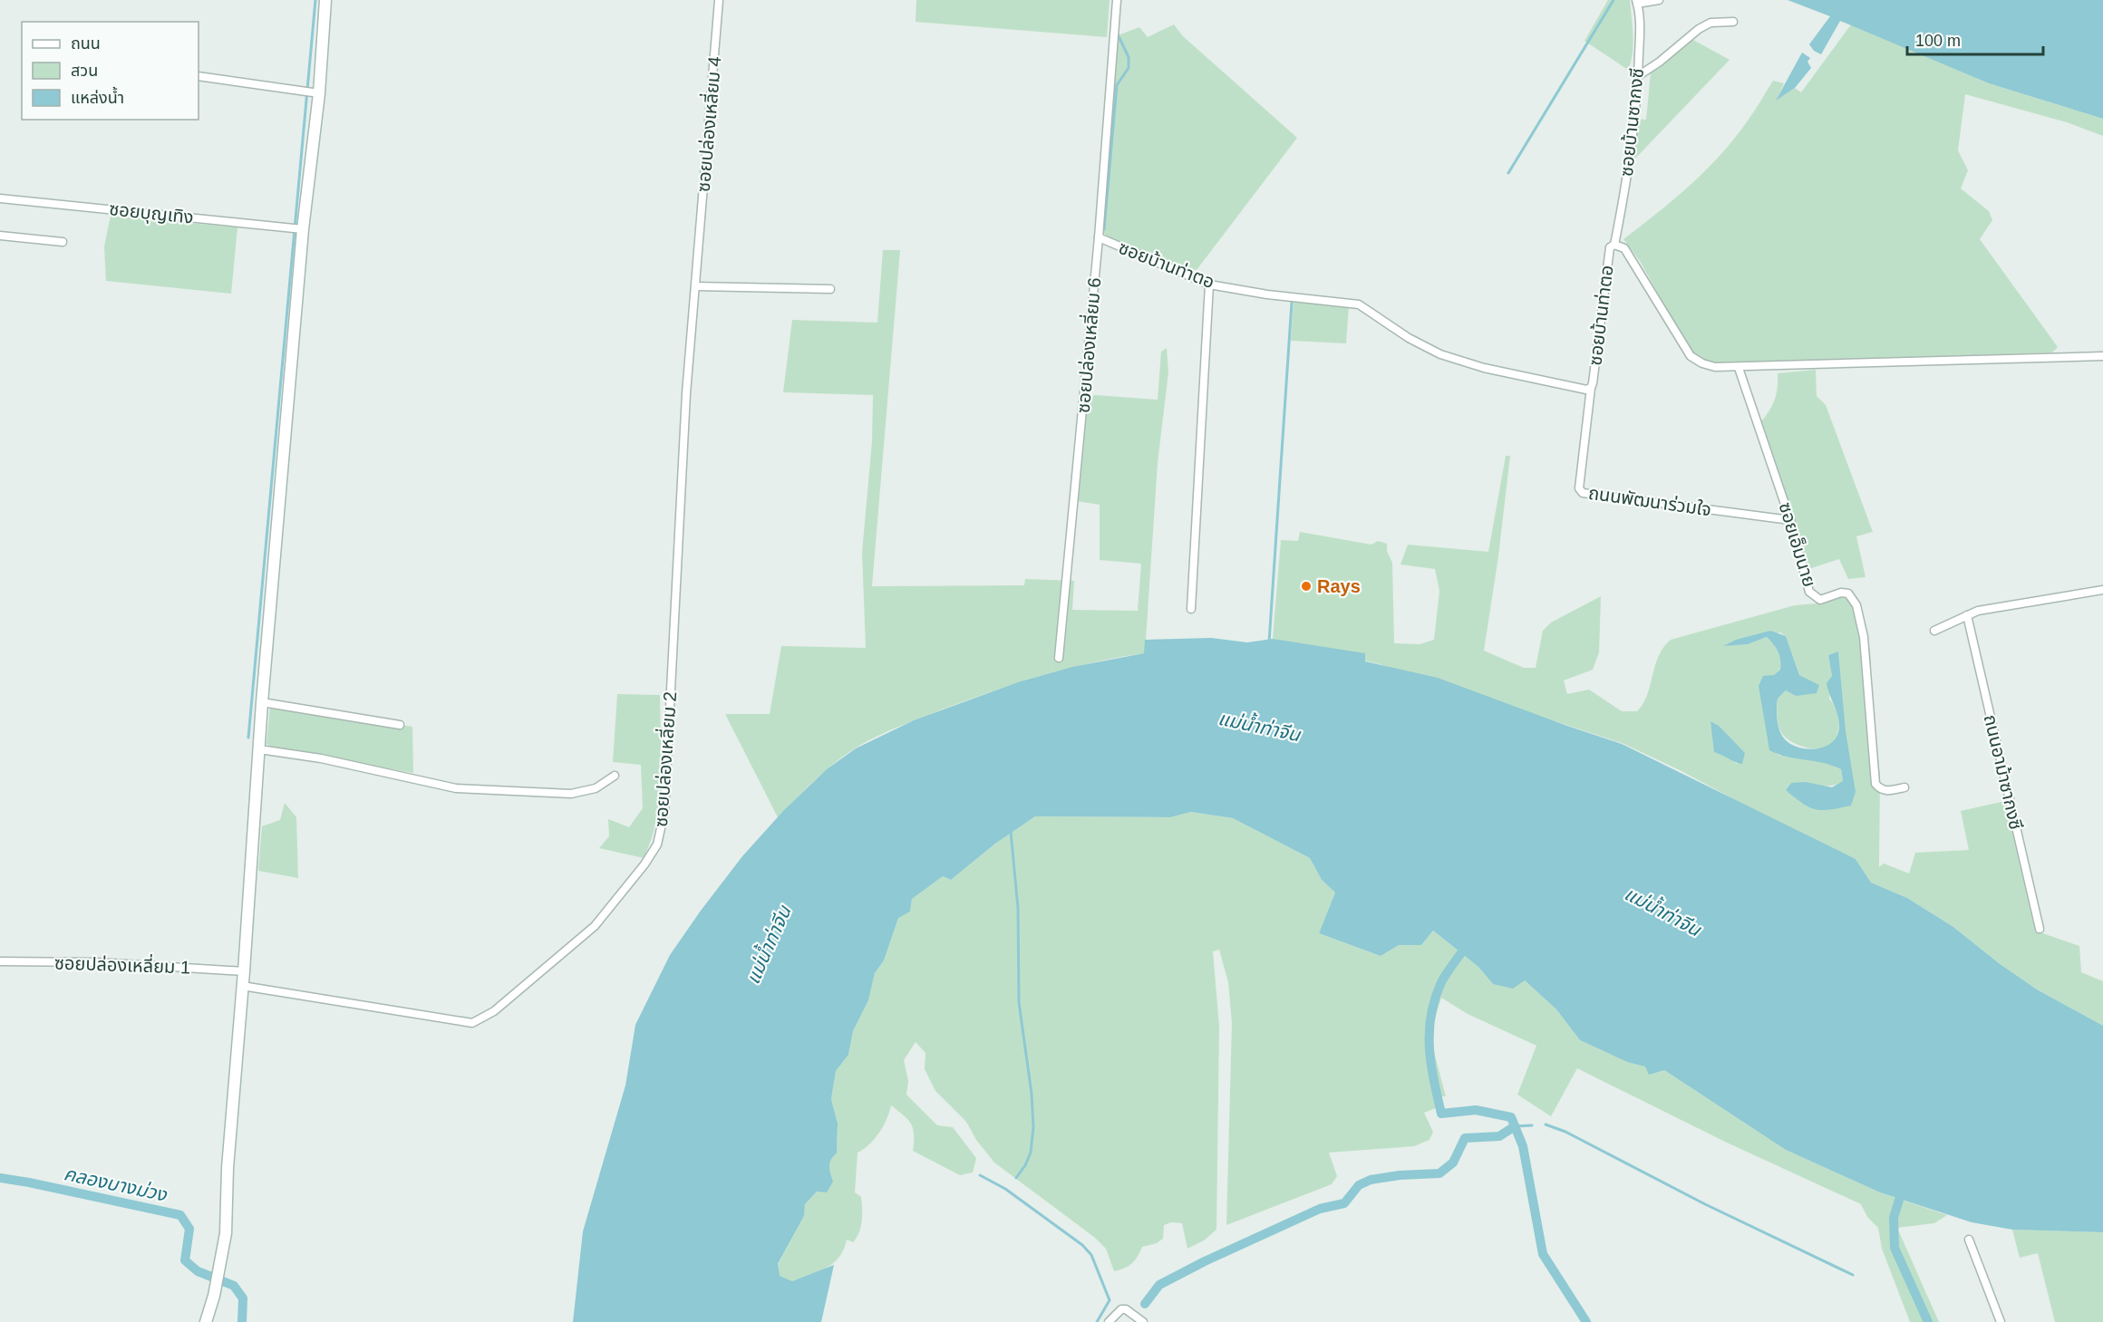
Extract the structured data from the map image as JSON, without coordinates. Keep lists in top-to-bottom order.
{
  "streets": {
    "street": [
      "ซอยบ้านซากงซี",
      "ซอยปล่องเหลี่ยม 4",
      "ซอยบุญเทิง",
      "ซอยบ้านท่าตอ",
      "ซอยปล่องเหลี่ยม 6",
      "ถนนพัฒนาร่วมใจ",
      "ซอยเอ็มนาย",
      "ซอยปล่องเหลี่ยม 2",
      "ถนนอาม้าซากงซี",
      "ซอยปล่องเหลี่ยม 1"
    ]
  },
  "crossings": [
    ["ซอยบ้านซากงซี", "ซอยบ้านท่าตอ"],
    ["ซอยปล่องเหลี่ยม 4", "ซอยปล่องเหลี่ยม 2"],
    ["ซอยบ้านท่าตอ", "ซอยปล่องเหลี่ยม 6"],
    ["ซอยบ้านท่าตอ", "ถนนพัฒนาร่วมใจ"],
    ["ซอยบ้านท่าตอ", "ซอยเอ็มนาย"],
    ["ถนนพัฒนาร่วมใจ", "ซอยเอ็มนาย"]
  ],
  "water": ["แม่น้ำท่าจีน", "คลองบางม่วง"],
  "places": ["Rays"],
  "legend": ["ถนน", "สวน", "แหล่งน้ำ"],
  "scale_bar": "100 m"
}
